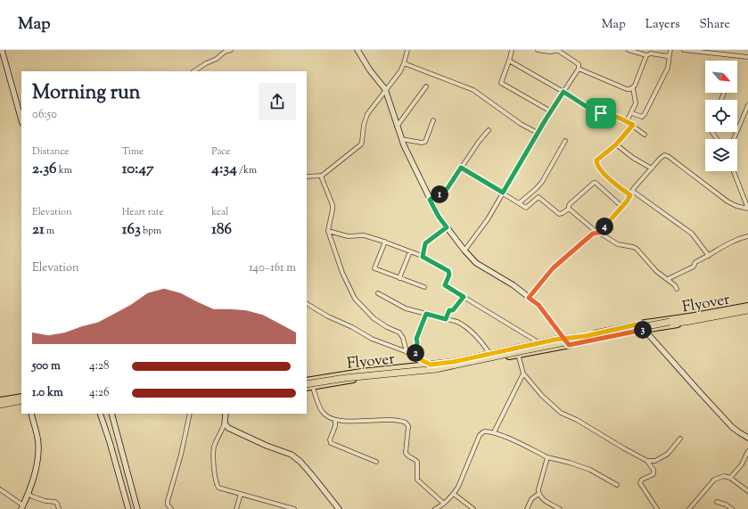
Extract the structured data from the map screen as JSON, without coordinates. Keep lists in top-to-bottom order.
{
  "streets": {
    "highway": ["Flyover"]
  },
  "north": "bottom right",
  "page": {
    "header": "Map",
    "nav": ["Map", "Layers", "Share"],
    "heading": ["Morning run", "06:50"],
    "stats": [
      ["Distance", "2.36 km"],
      ["Time", "10:47"],
      ["Pace", "4:34 /km"],
      ["Elevation", "21 m"],
      ["Heart rate", "163 bpm"],
      ["kcal", "186"]
    ],
    "pins": [
      "1",
      "4",
      "3",
      "2"
    ],
    "chart": ["Elevation", "140–161 m"],
    "list": [
      {
        "name": "500 m",
        "note": "4:28"
      },
      {
        "name": "1.0 km",
        "note": "4:26"
      }
    ]
  }
}
